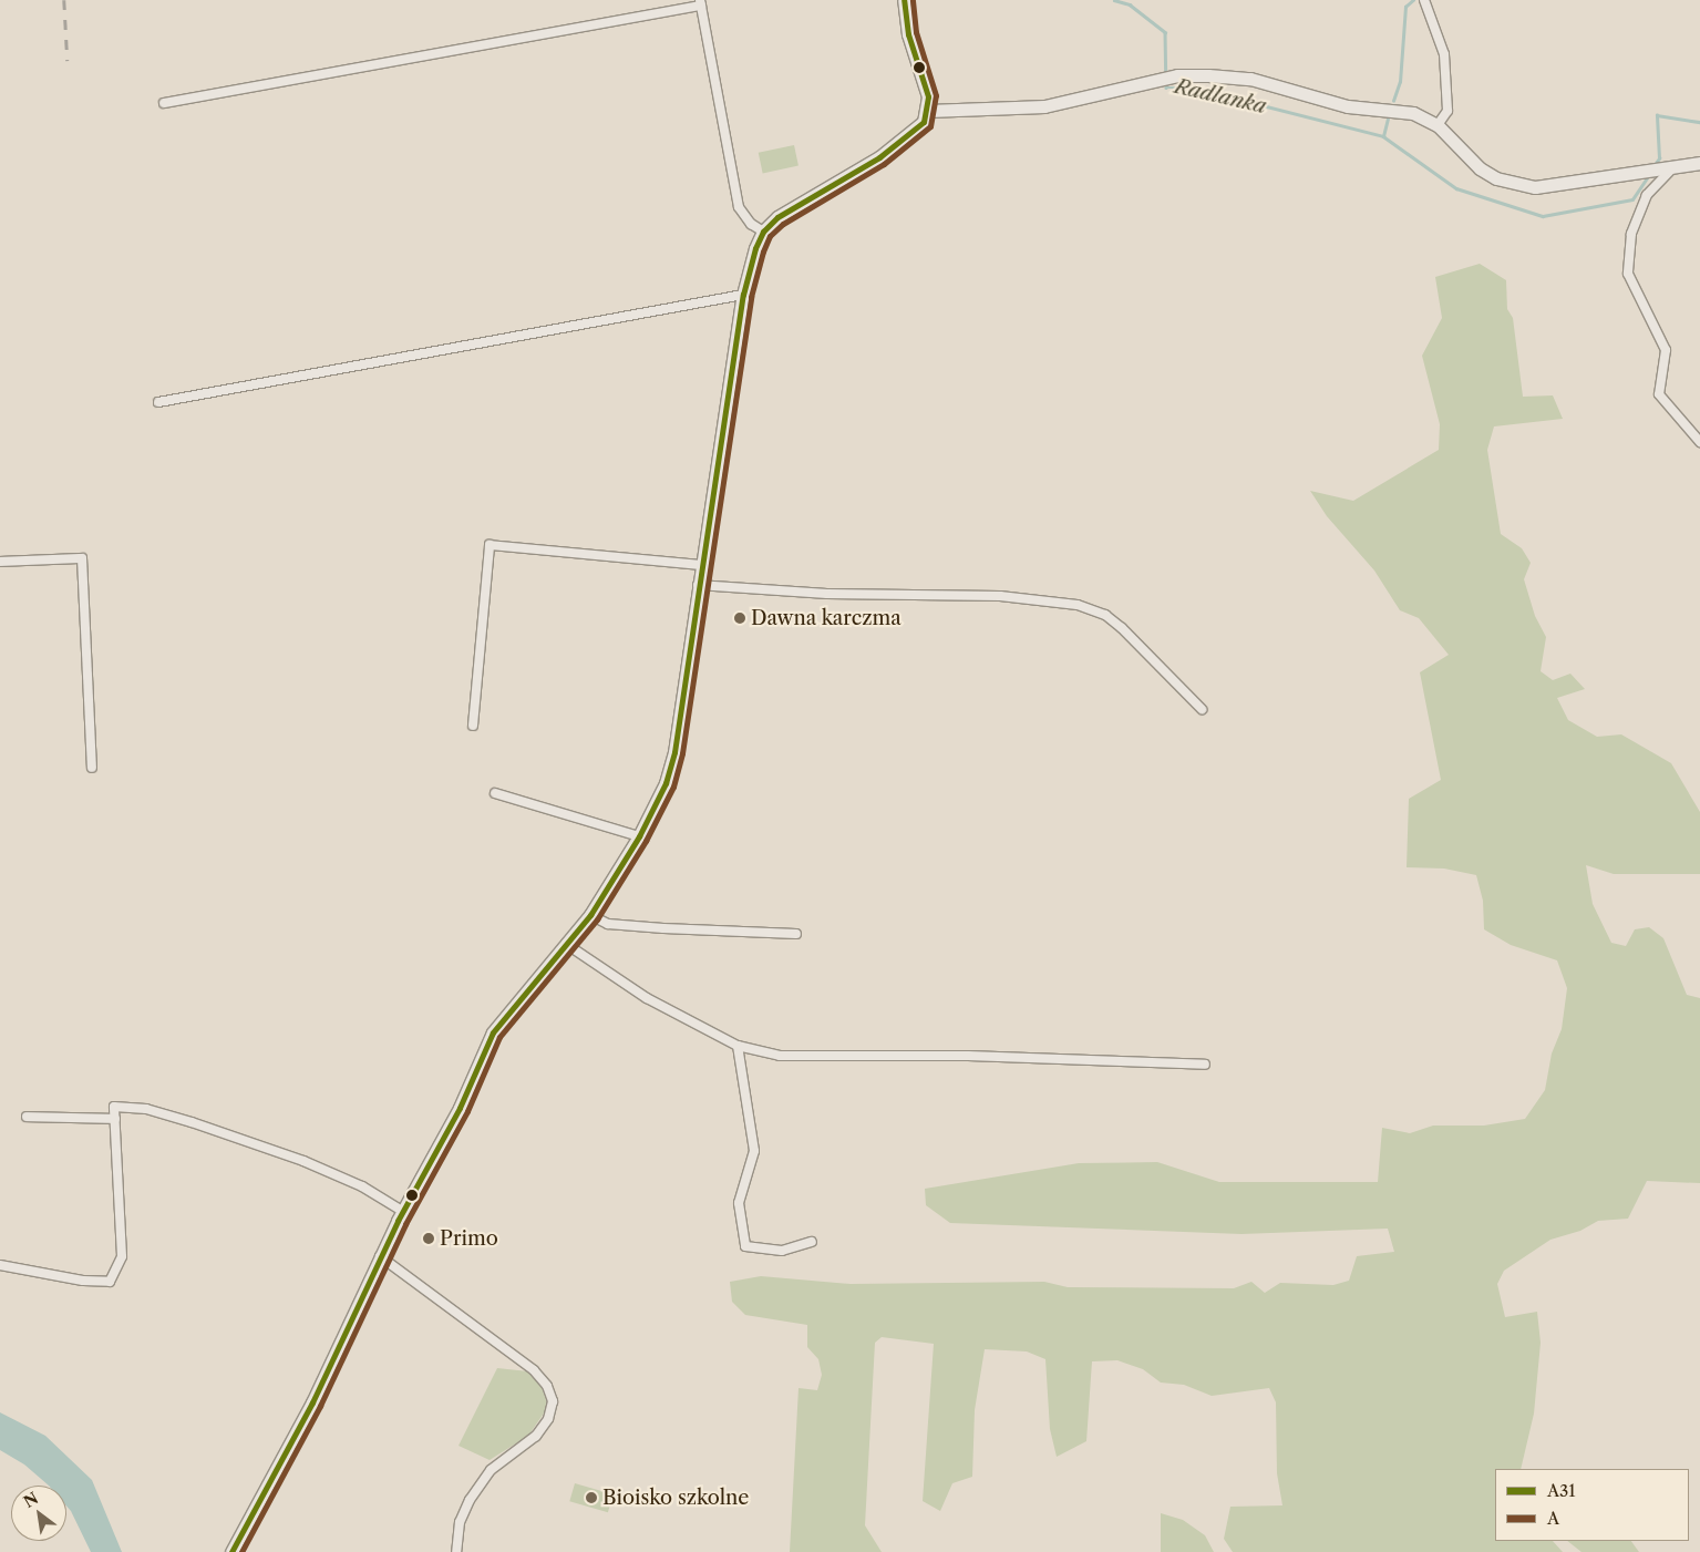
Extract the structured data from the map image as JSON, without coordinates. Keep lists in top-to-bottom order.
{
  "water": ["Radlanka"],
  "places": ["Dawna karczma", "Primo", "Bioisko szkolne"],
  "lines": ["transit line A31", "transit line A"],
  "legend": ["A31", "A"],
  "north": "top left"
}
